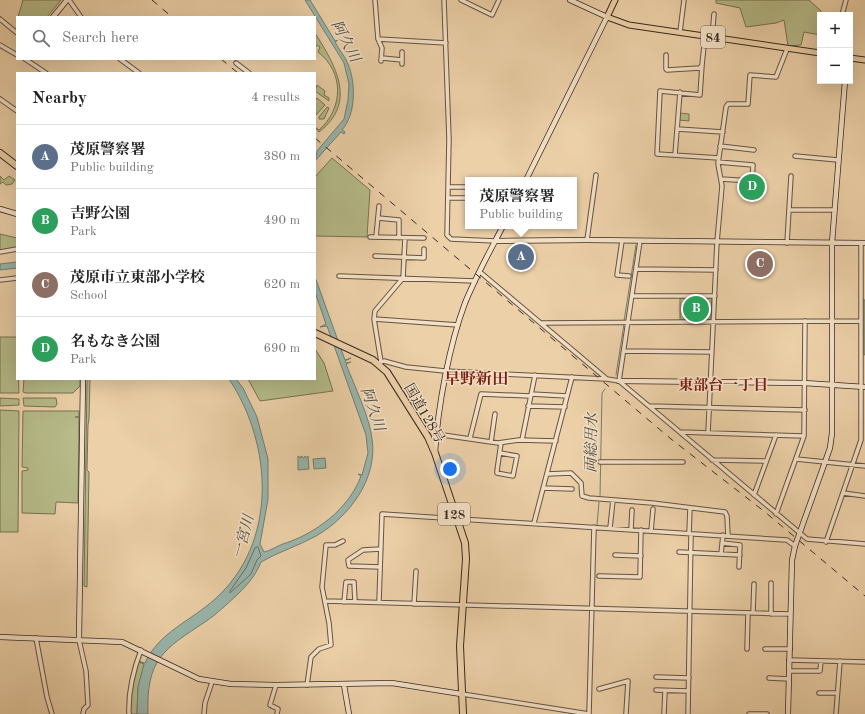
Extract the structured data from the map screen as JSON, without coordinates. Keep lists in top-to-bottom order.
{
  "streets": {
    "highway": ["国道128号", "128"],
    "main road": ["84"]
  },
  "districts": ["早野新田", "東部台一丁目"],
  "water": ["阿久川", "両総用水", "一宮川"],
  "page": {
    "map_buttons": ["+", "−"],
    "search": "Search here",
    "heading": ["Nearby", "4 results"],
    "list": [
      {
        "mark": "A",
        "name": "茂原警察署",
        "note": "Public building",
        "value": "380 m"
      },
      {
        "mark": "B",
        "name": "吉野公園",
        "note": "Park",
        "value": "490 m"
      },
      {
        "mark": "C",
        "name": "茂原市立東部小学校",
        "note": "School",
        "value": "620 m"
      },
      {
        "mark": "D",
        "name": "名もなき公園",
        "note": "Park",
        "value": "690 m"
      }
    ],
    "pins": [
      "D",
      "A",
      "C",
      "B"
    ],
    "popup": ["茂原警察署", "Public building"]
  }
}
